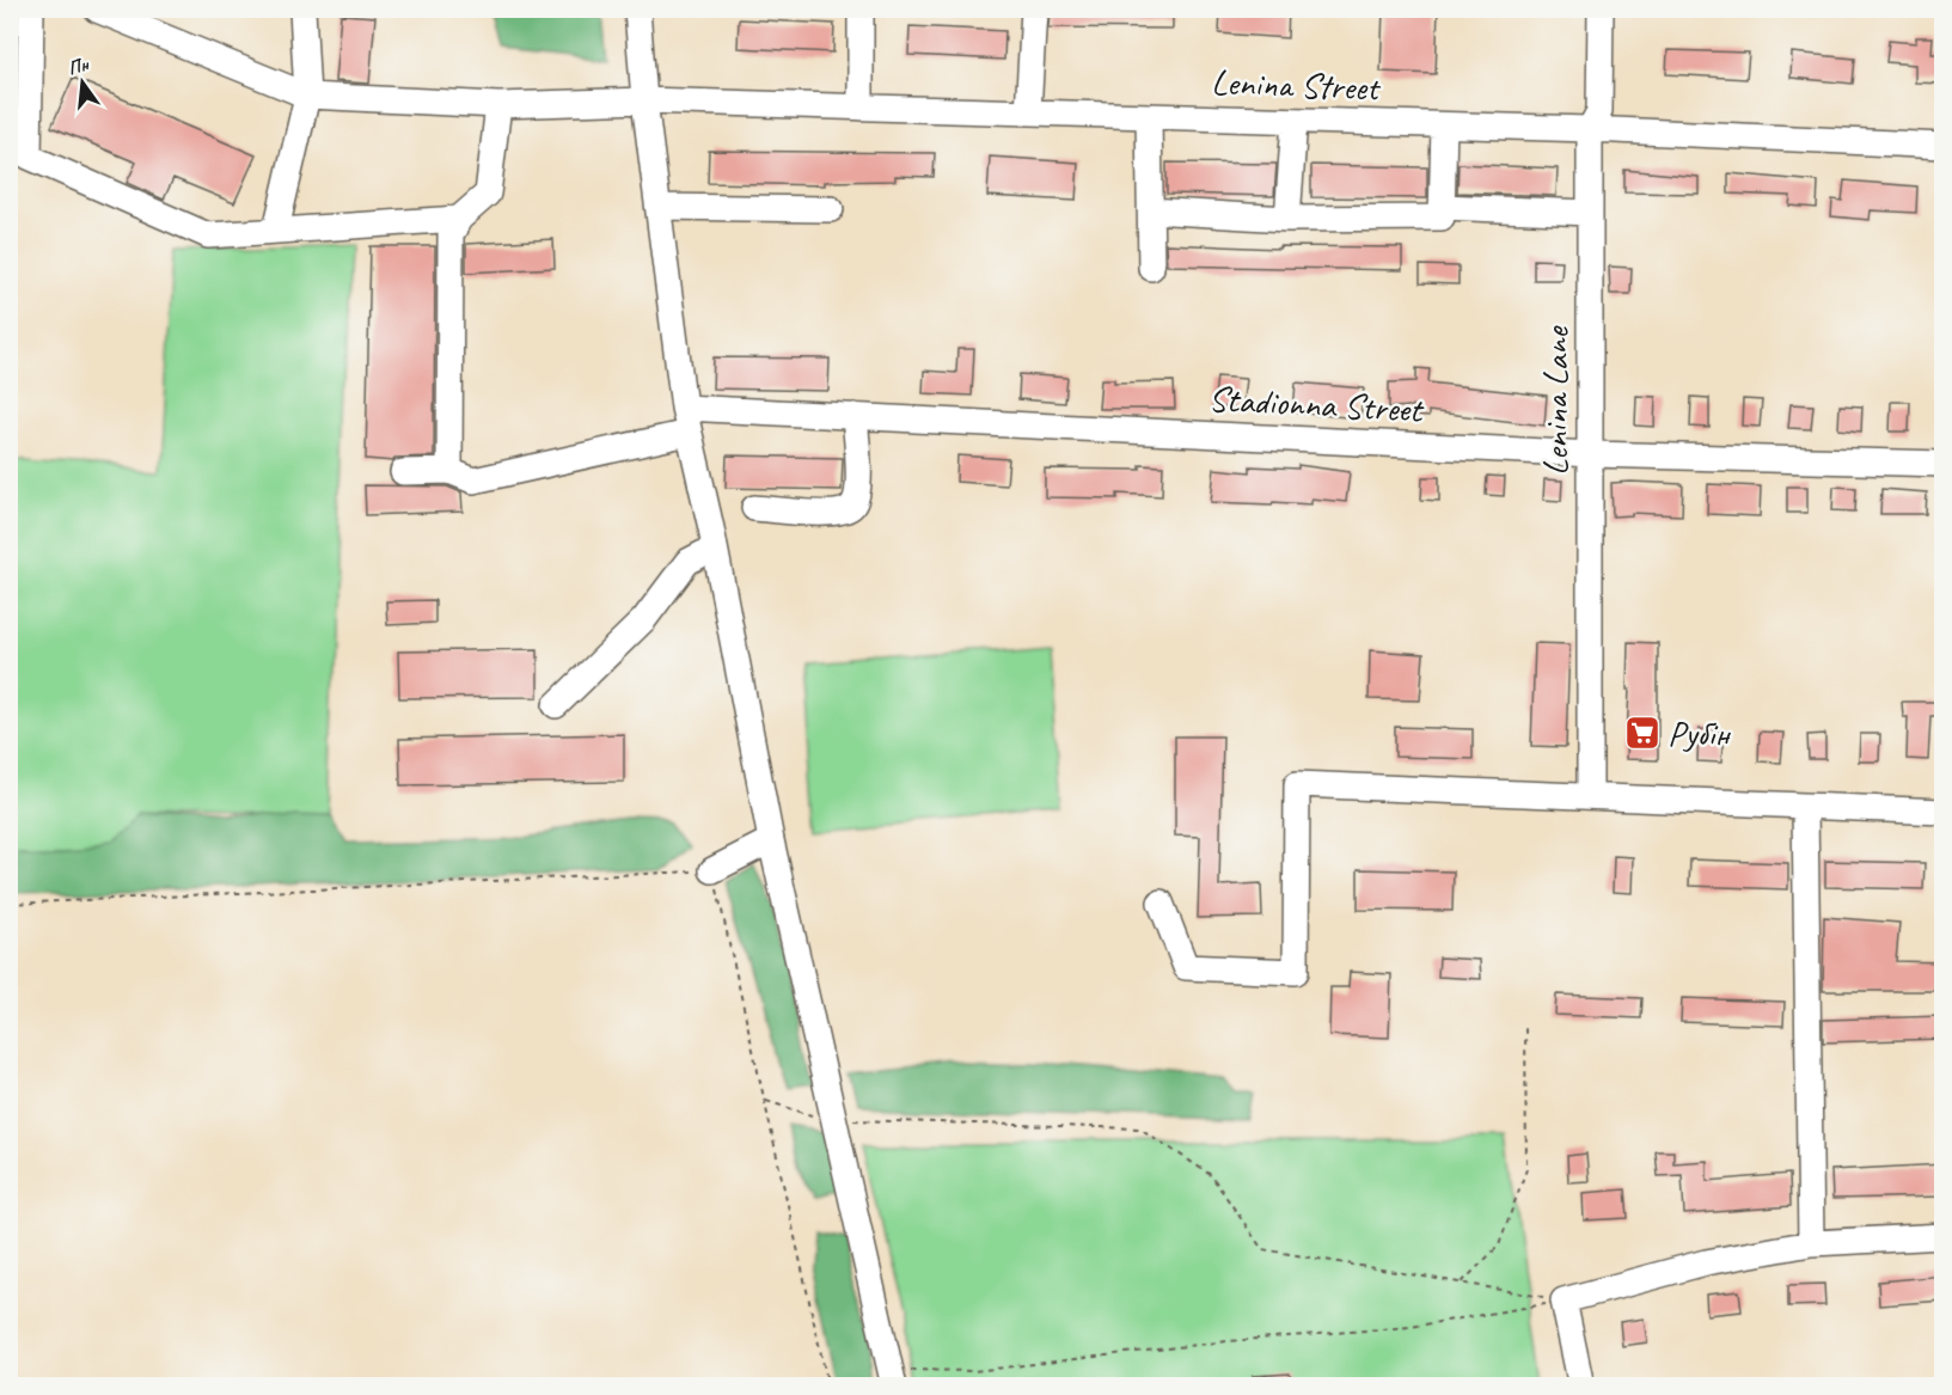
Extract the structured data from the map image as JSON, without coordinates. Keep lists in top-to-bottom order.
{
  "streets": {
    "street": ["Lenina Street", "Lenina Lane", "Stadionna Street"]
  },
  "crossings": [
    ["Lenina Street", "Lenina Lane"],
    ["Lenina Lane", "Stadionna Street"]
  ],
  "places": {
    "supermarket": ["Рубін"]
  },
  "north": "top"
}
